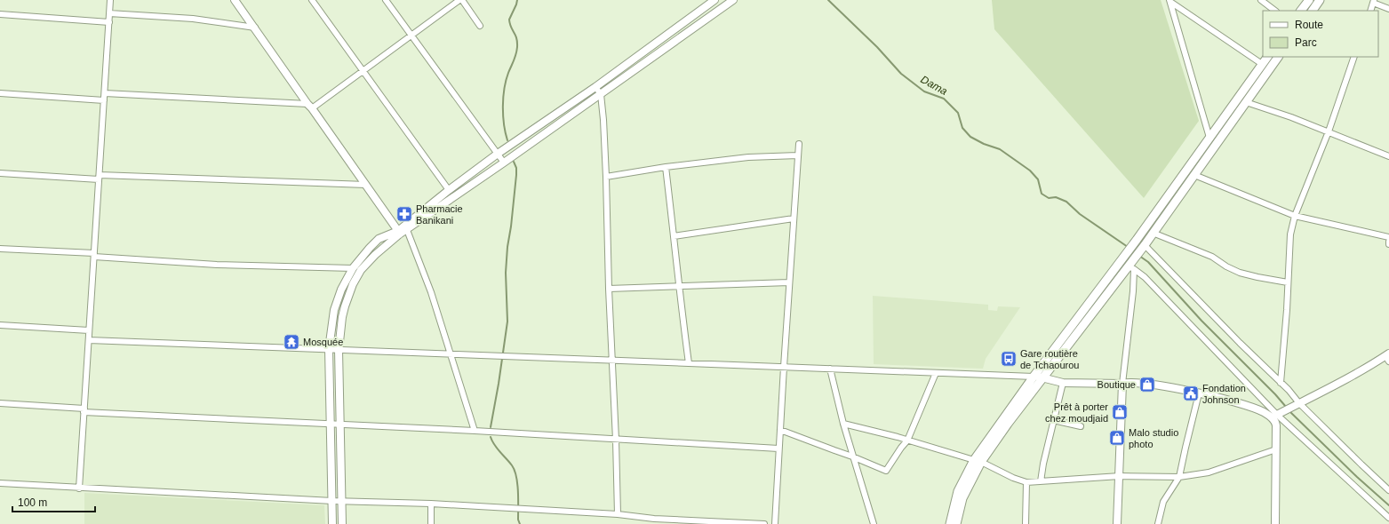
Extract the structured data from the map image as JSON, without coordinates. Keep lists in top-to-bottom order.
{
  "water": ["Dama"],
  "places": {
    "pharmacy": ["Pharmacie Banikani"],
    "temple": ["Mosquée"],
    "bus stop": ["Gare routière de Tchaourou"],
    "shop": ["Boutique", "Prêt à porter chez moudjaid", "Malo studio photo"],
    "public building": ["Fondation Johnson"]
  },
  "legend": ["Route", "Parc"],
  "scale_bar": "100 m"
}
